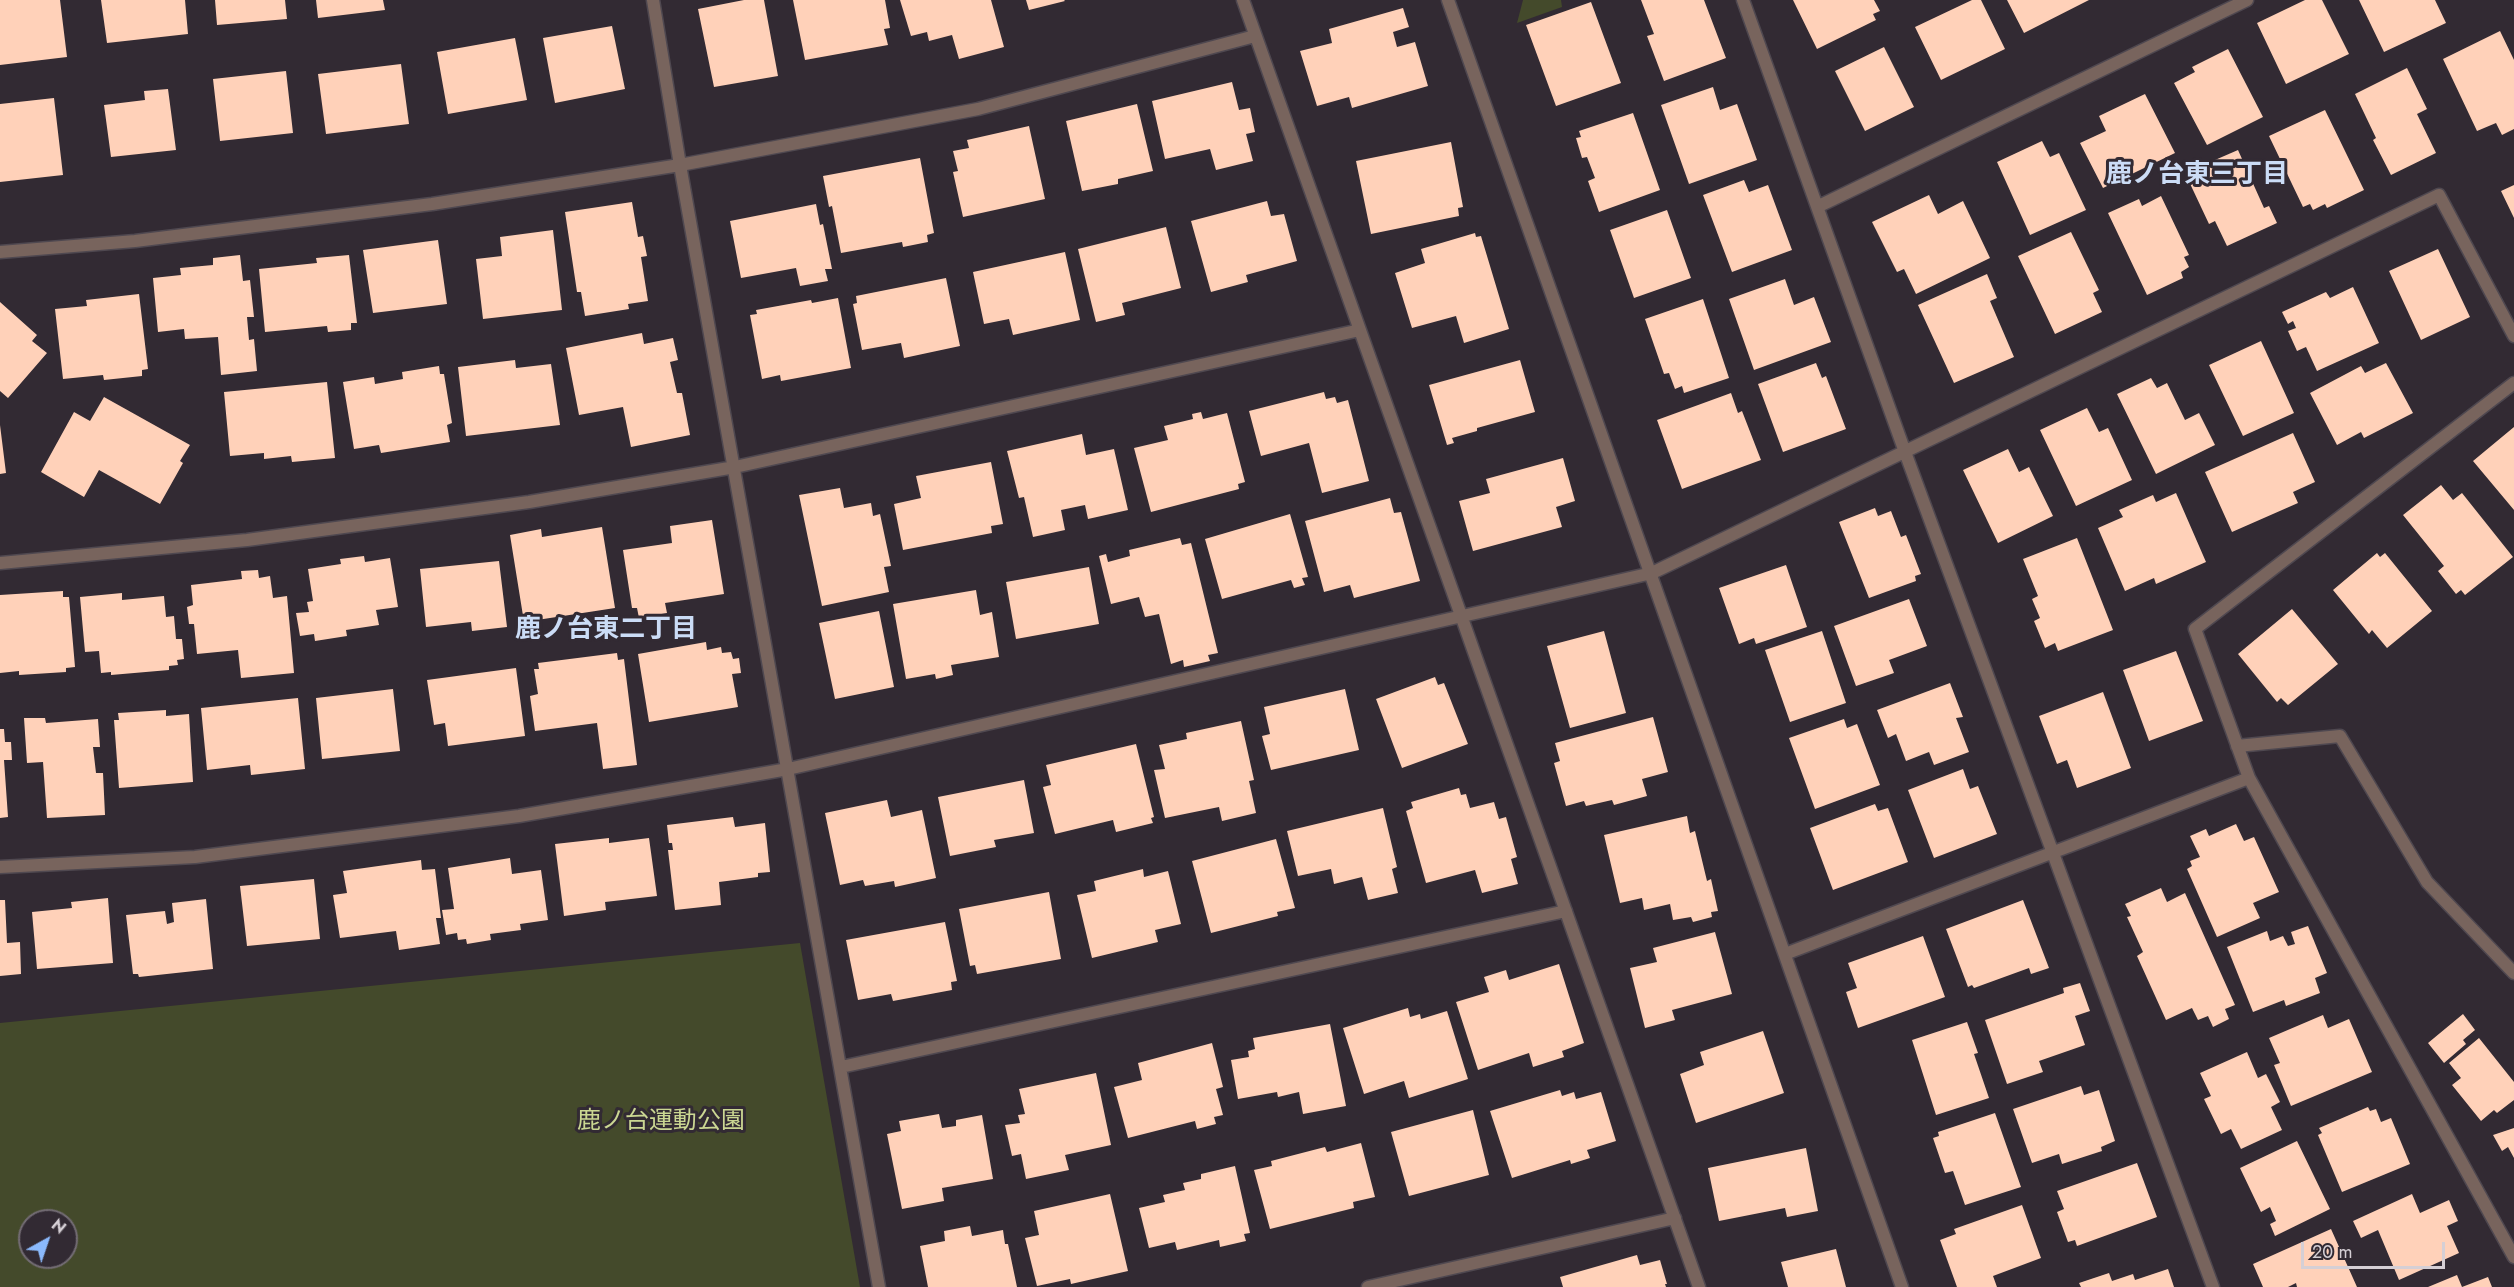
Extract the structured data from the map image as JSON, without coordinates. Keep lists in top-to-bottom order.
{
  "districts": ["鹿ノ台東三丁目", "鹿ノ台東二丁目"],
  "parks": ["鹿ノ台運動公園"],
  "scale_bar": "20 m",
  "north": "top right"
}
